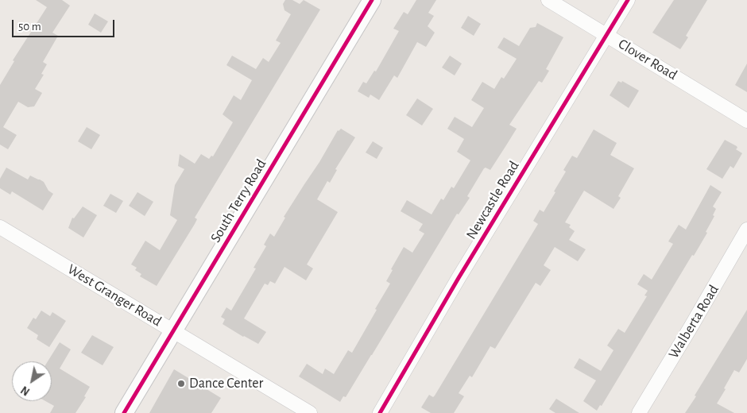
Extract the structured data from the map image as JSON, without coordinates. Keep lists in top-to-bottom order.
{
  "streets": {
    "street": [
      "Clover Road",
      "Newcastle Road",
      "South Terry Road",
      "West Granger Road",
      "Walberta Road"
    ]
  },
  "crossings": [
    ["Clover Road", "Newcastle Road"],
    ["South Terry Road", "West Granger Road"]
  ],
  "places": ["Dance Center"],
  "scale_bar": "50 m",
  "north": "bottom left"
}
